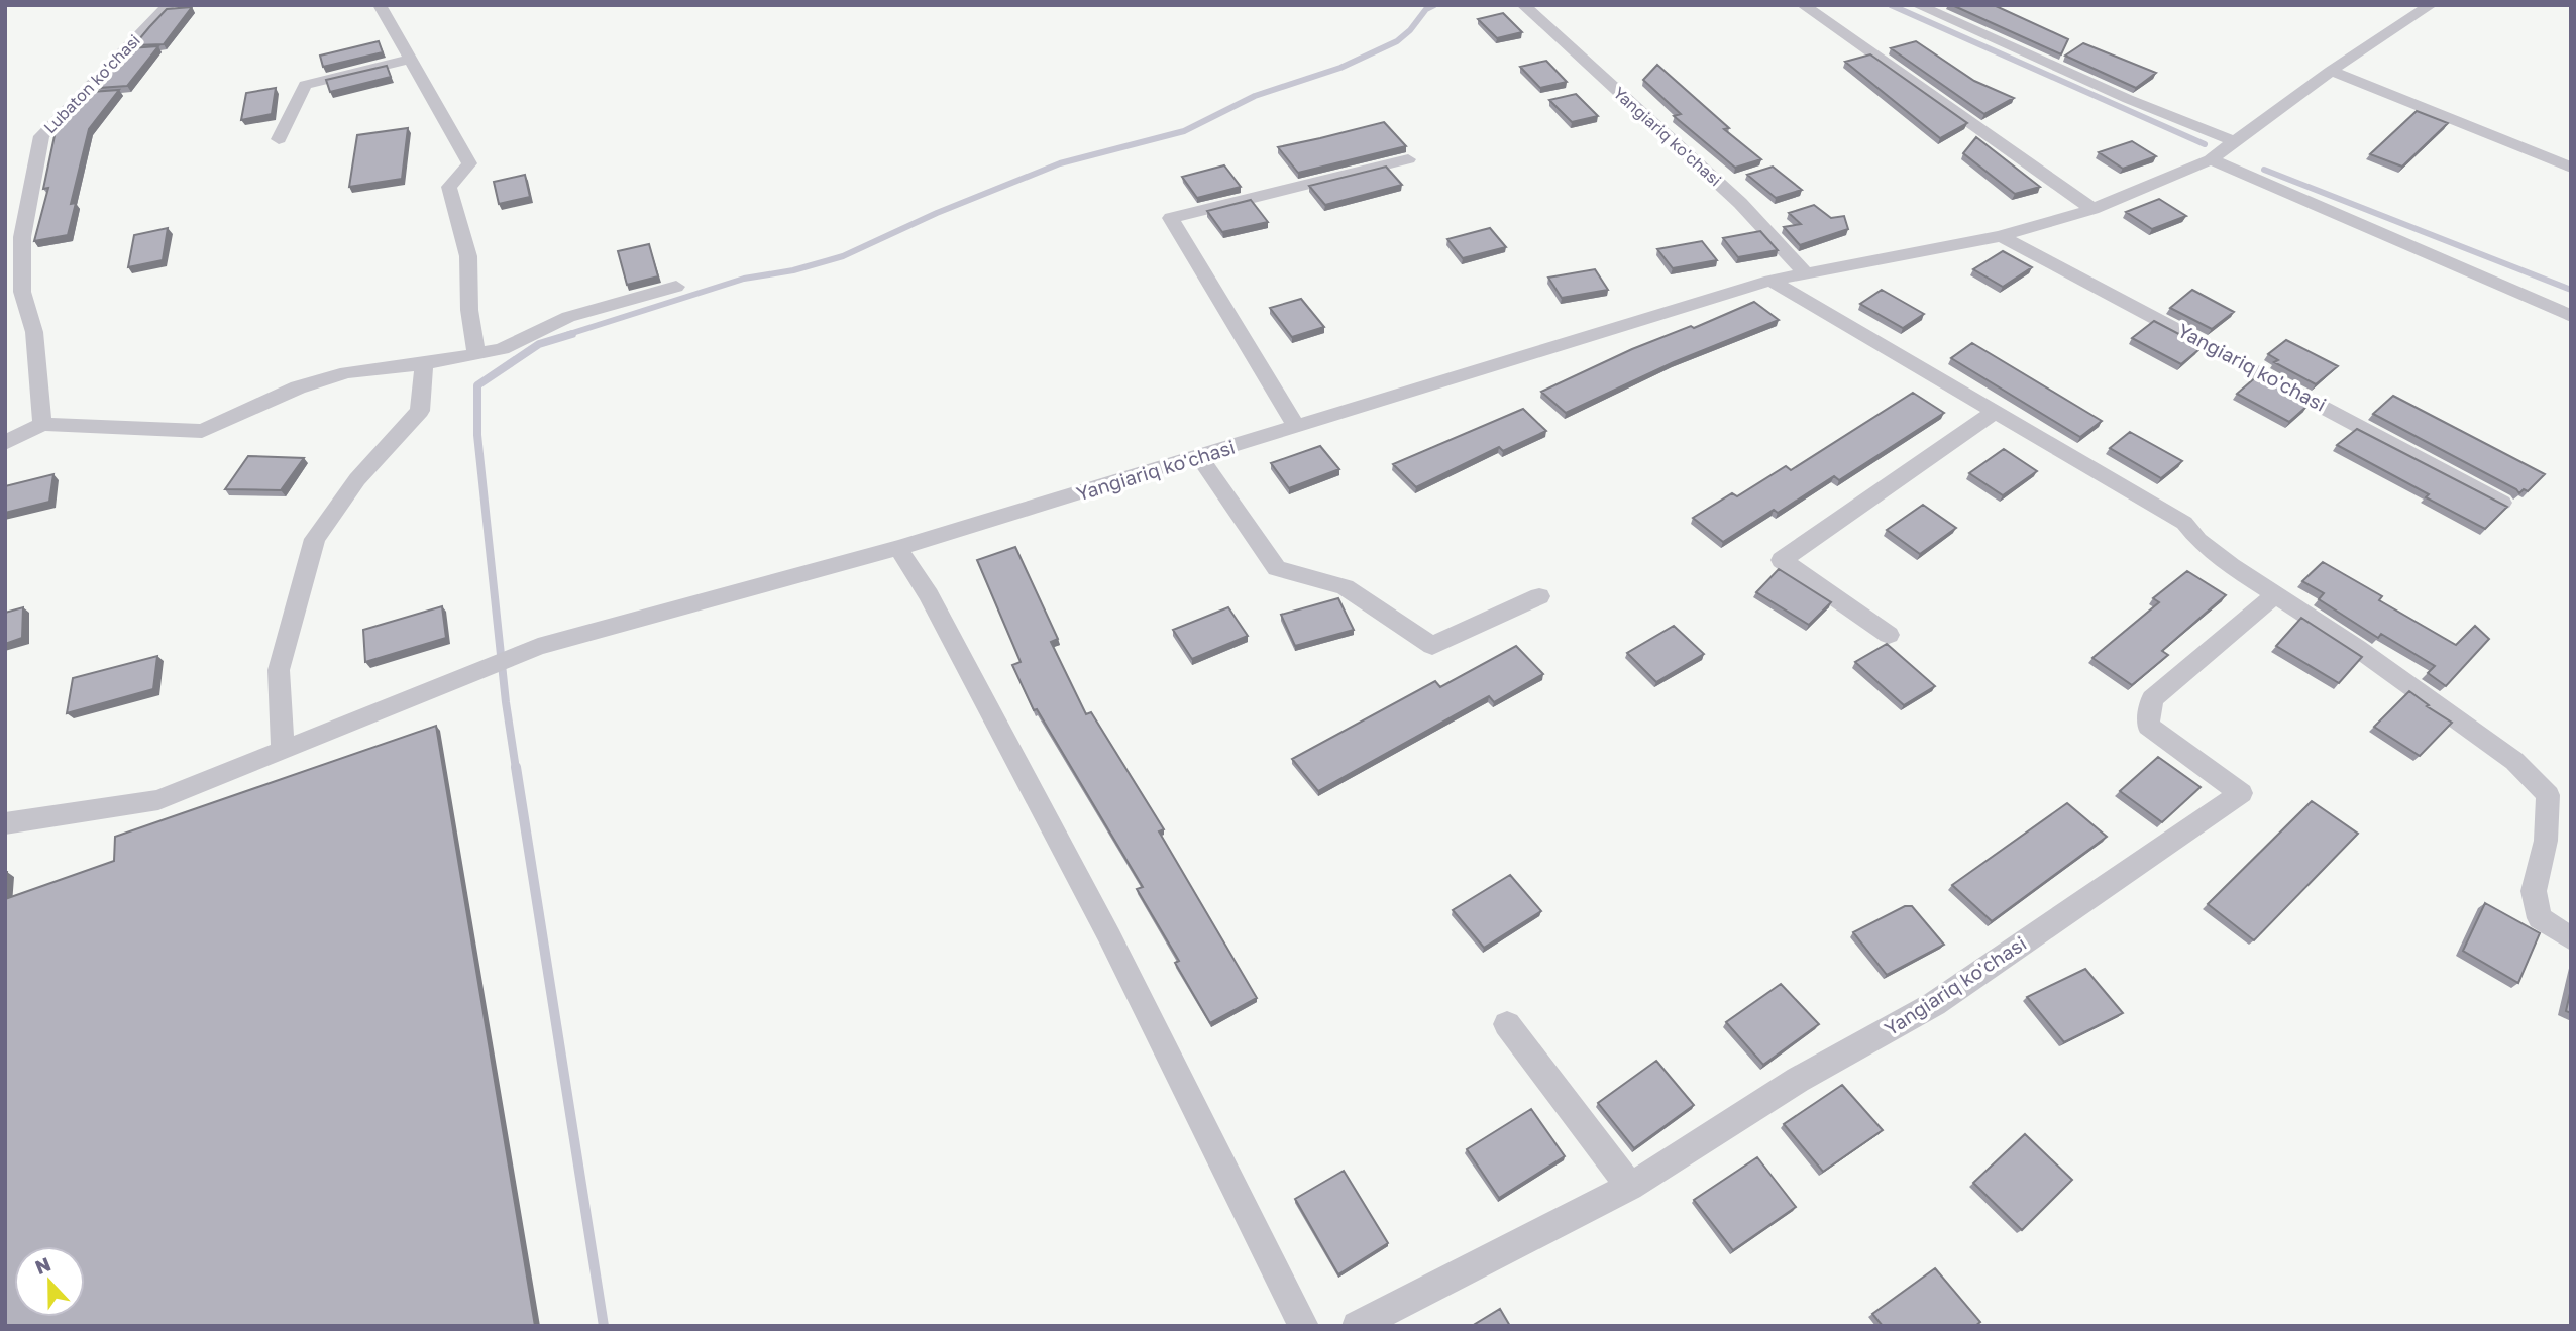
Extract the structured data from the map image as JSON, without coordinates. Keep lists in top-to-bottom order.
{
  "streets": {
    "street": ["Lubaton ko'chasi", "Yangiariq ko'chasi"]
  },
  "north": "top"
}
